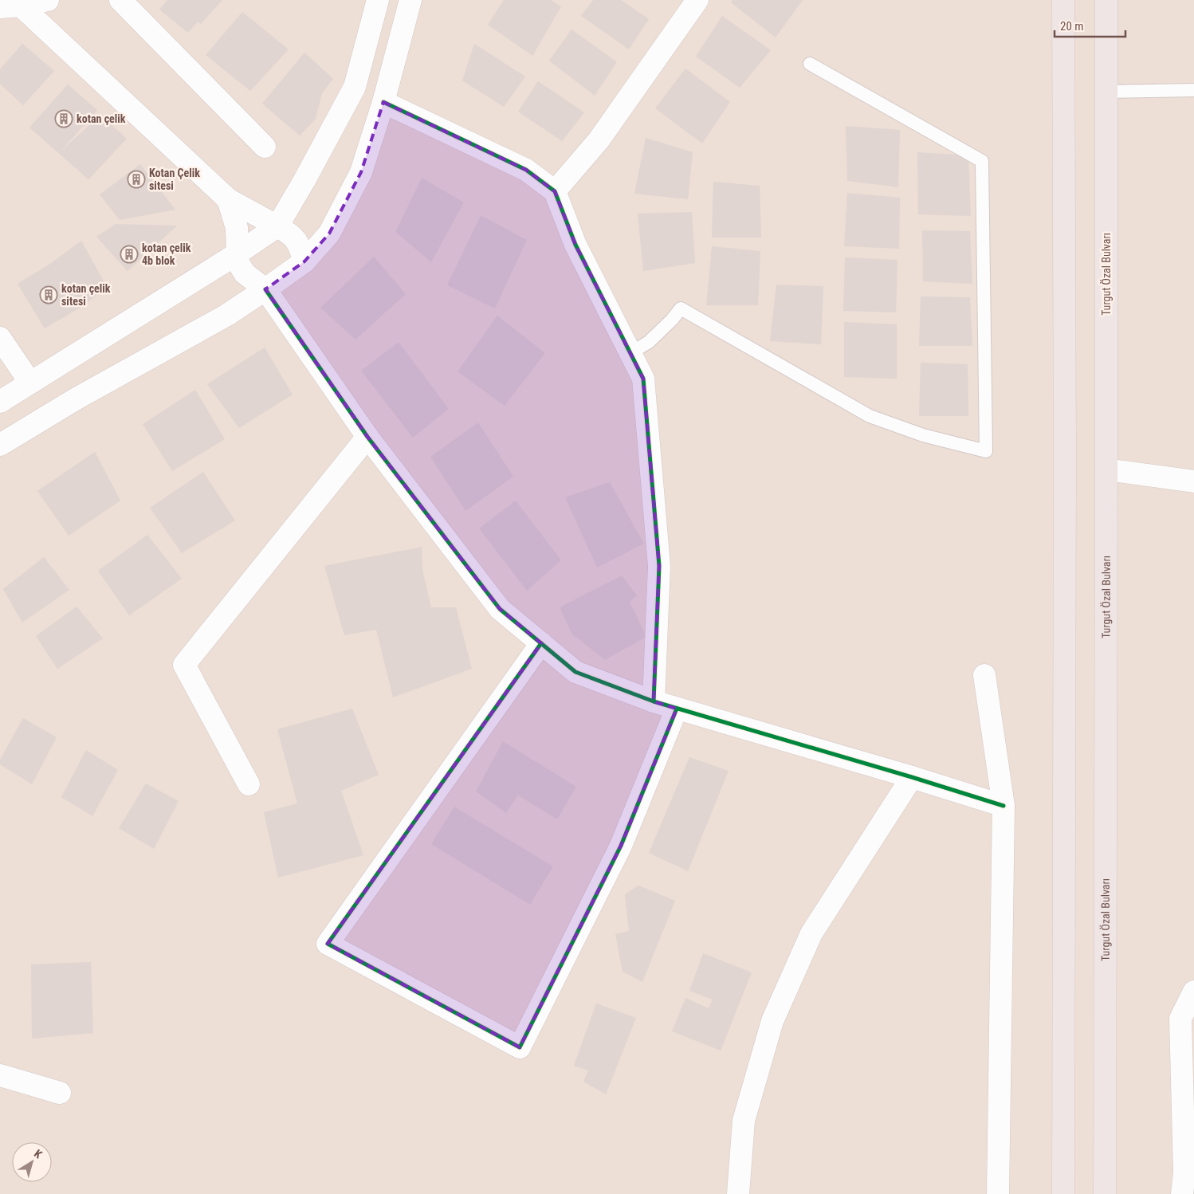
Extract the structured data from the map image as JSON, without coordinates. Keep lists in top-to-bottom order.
{
  "streets": {
    "highway": ["Turgut Özal Bulvarı"]
  },
  "places": {
    "building": [
      "kotan çelik",
      "Kotan Çelik sitesi",
      "kotan çelik 4b blok",
      "kotan çelik sitesi"
    ]
  },
  "scale_bar": "20 m",
  "north": "top right"
}
